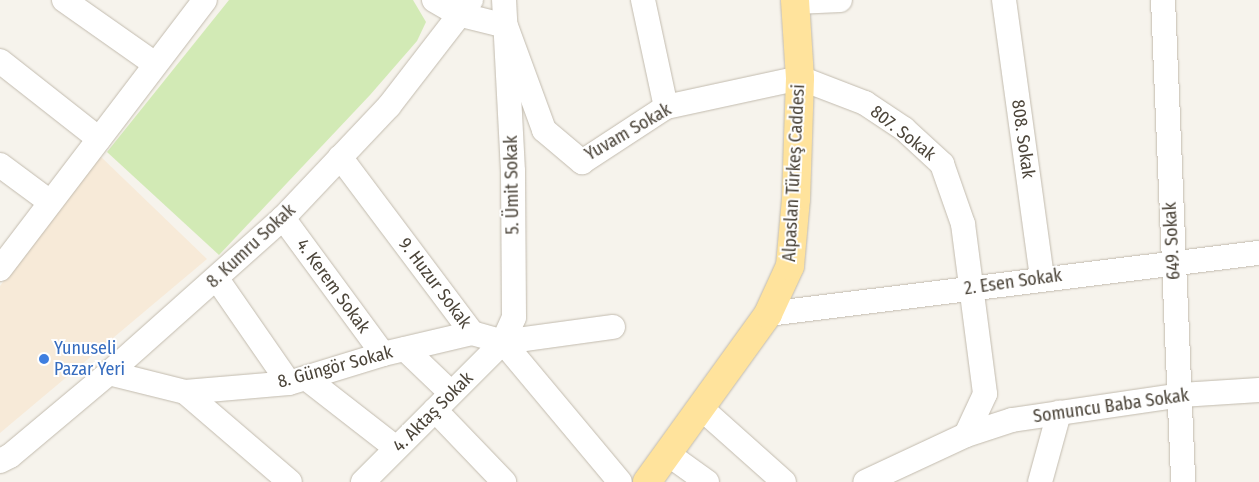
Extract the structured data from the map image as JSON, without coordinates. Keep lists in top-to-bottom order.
{
  "streets": {
    "main road": ["Alpaslan Türkeş Caddesi"],
    "street": [
      "Yuvam Sokak",
      "807. Sokak",
      "808. Sokak",
      "5. Ümit Sokak",
      "649. Sokak",
      "8. Kumru Sokak",
      "2. Esen Sokak",
      "9. Huzur Sokak",
      "4. Kerem Sokak",
      "8. Güngör Sokak",
      "Somuncu Baba Sokak",
      "4. Aktaş Sokak"
    ]
  },
  "crossings": [
    ["Yuvam Sokak", "807. Sokak"],
    ["Yuvam Sokak", "Alpaslan Türkeş Caddesi"],
    ["Yuvam Sokak", "5. Ümit Sokak"],
    ["807. Sokak", "Alpaslan Türkeş Caddesi"],
    ["807. Sokak", "2. Esen Sokak"],
    ["807. Sokak", "Somuncu Baba Sokak"],
    ["808. Sokak", "2. Esen Sokak"],
    ["Alpaslan Türkeş Caddesi", "2. Esen Sokak"],
    ["5. Ümit Sokak", "9. Huzur Sokak"],
    ["5. Ümit Sokak", "4. Aktaş Sokak"],
    ["649. Sokak", "2. Esen Sokak"],
    ["649. Sokak", "Somuncu Baba Sokak"],
    ["8. Kumru Sokak", "9. Huzur Sokak"],
    ["8. Kumru Sokak", "4. Kerem Sokak"],
    ["8. Kumru Sokak", "8. Güngör Sokak"],
    ["9. Huzur Sokak", "8. Güngör Sokak"],
    ["9. Huzur Sokak", "4. Aktaş Sokak"],
    ["4. Kerem Sokak", "8. Güngör Sokak"],
    ["4. Kerem Sokak", "4. Aktaş Sokak"]
  ],
  "places": ["Yunuseli Pazar Yeri"]
}
